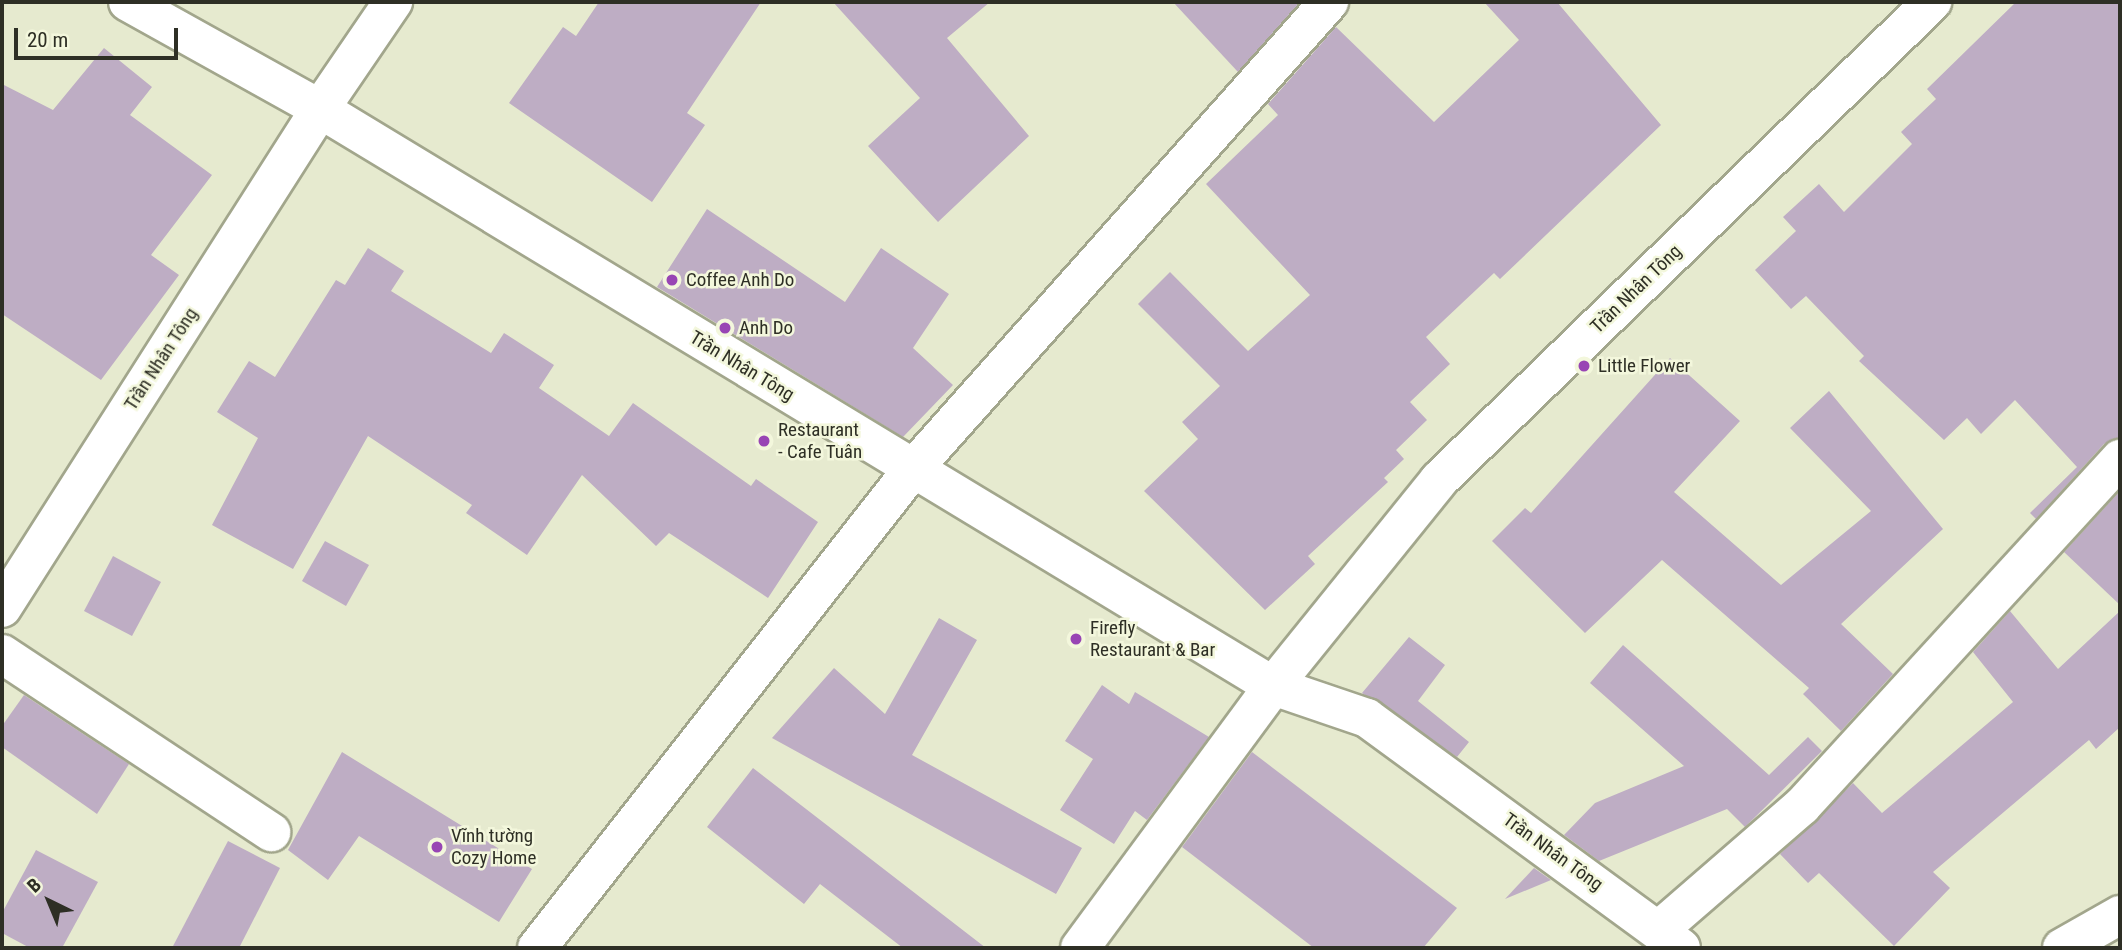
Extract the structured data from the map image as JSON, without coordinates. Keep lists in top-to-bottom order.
{
  "streets": {
    "street": ["Trần Nhân Tông"]
  },
  "places": [
    "Coffee Anh Do",
    "Anh Do",
    "Little Flower",
    "Restaurant - Cafe Tuân",
    "Firefly Restaurant & Bar",
    "Vĩnh tường Cozy Home"
  ],
  "scale_bar": "20 m",
  "north": "top left"
}
